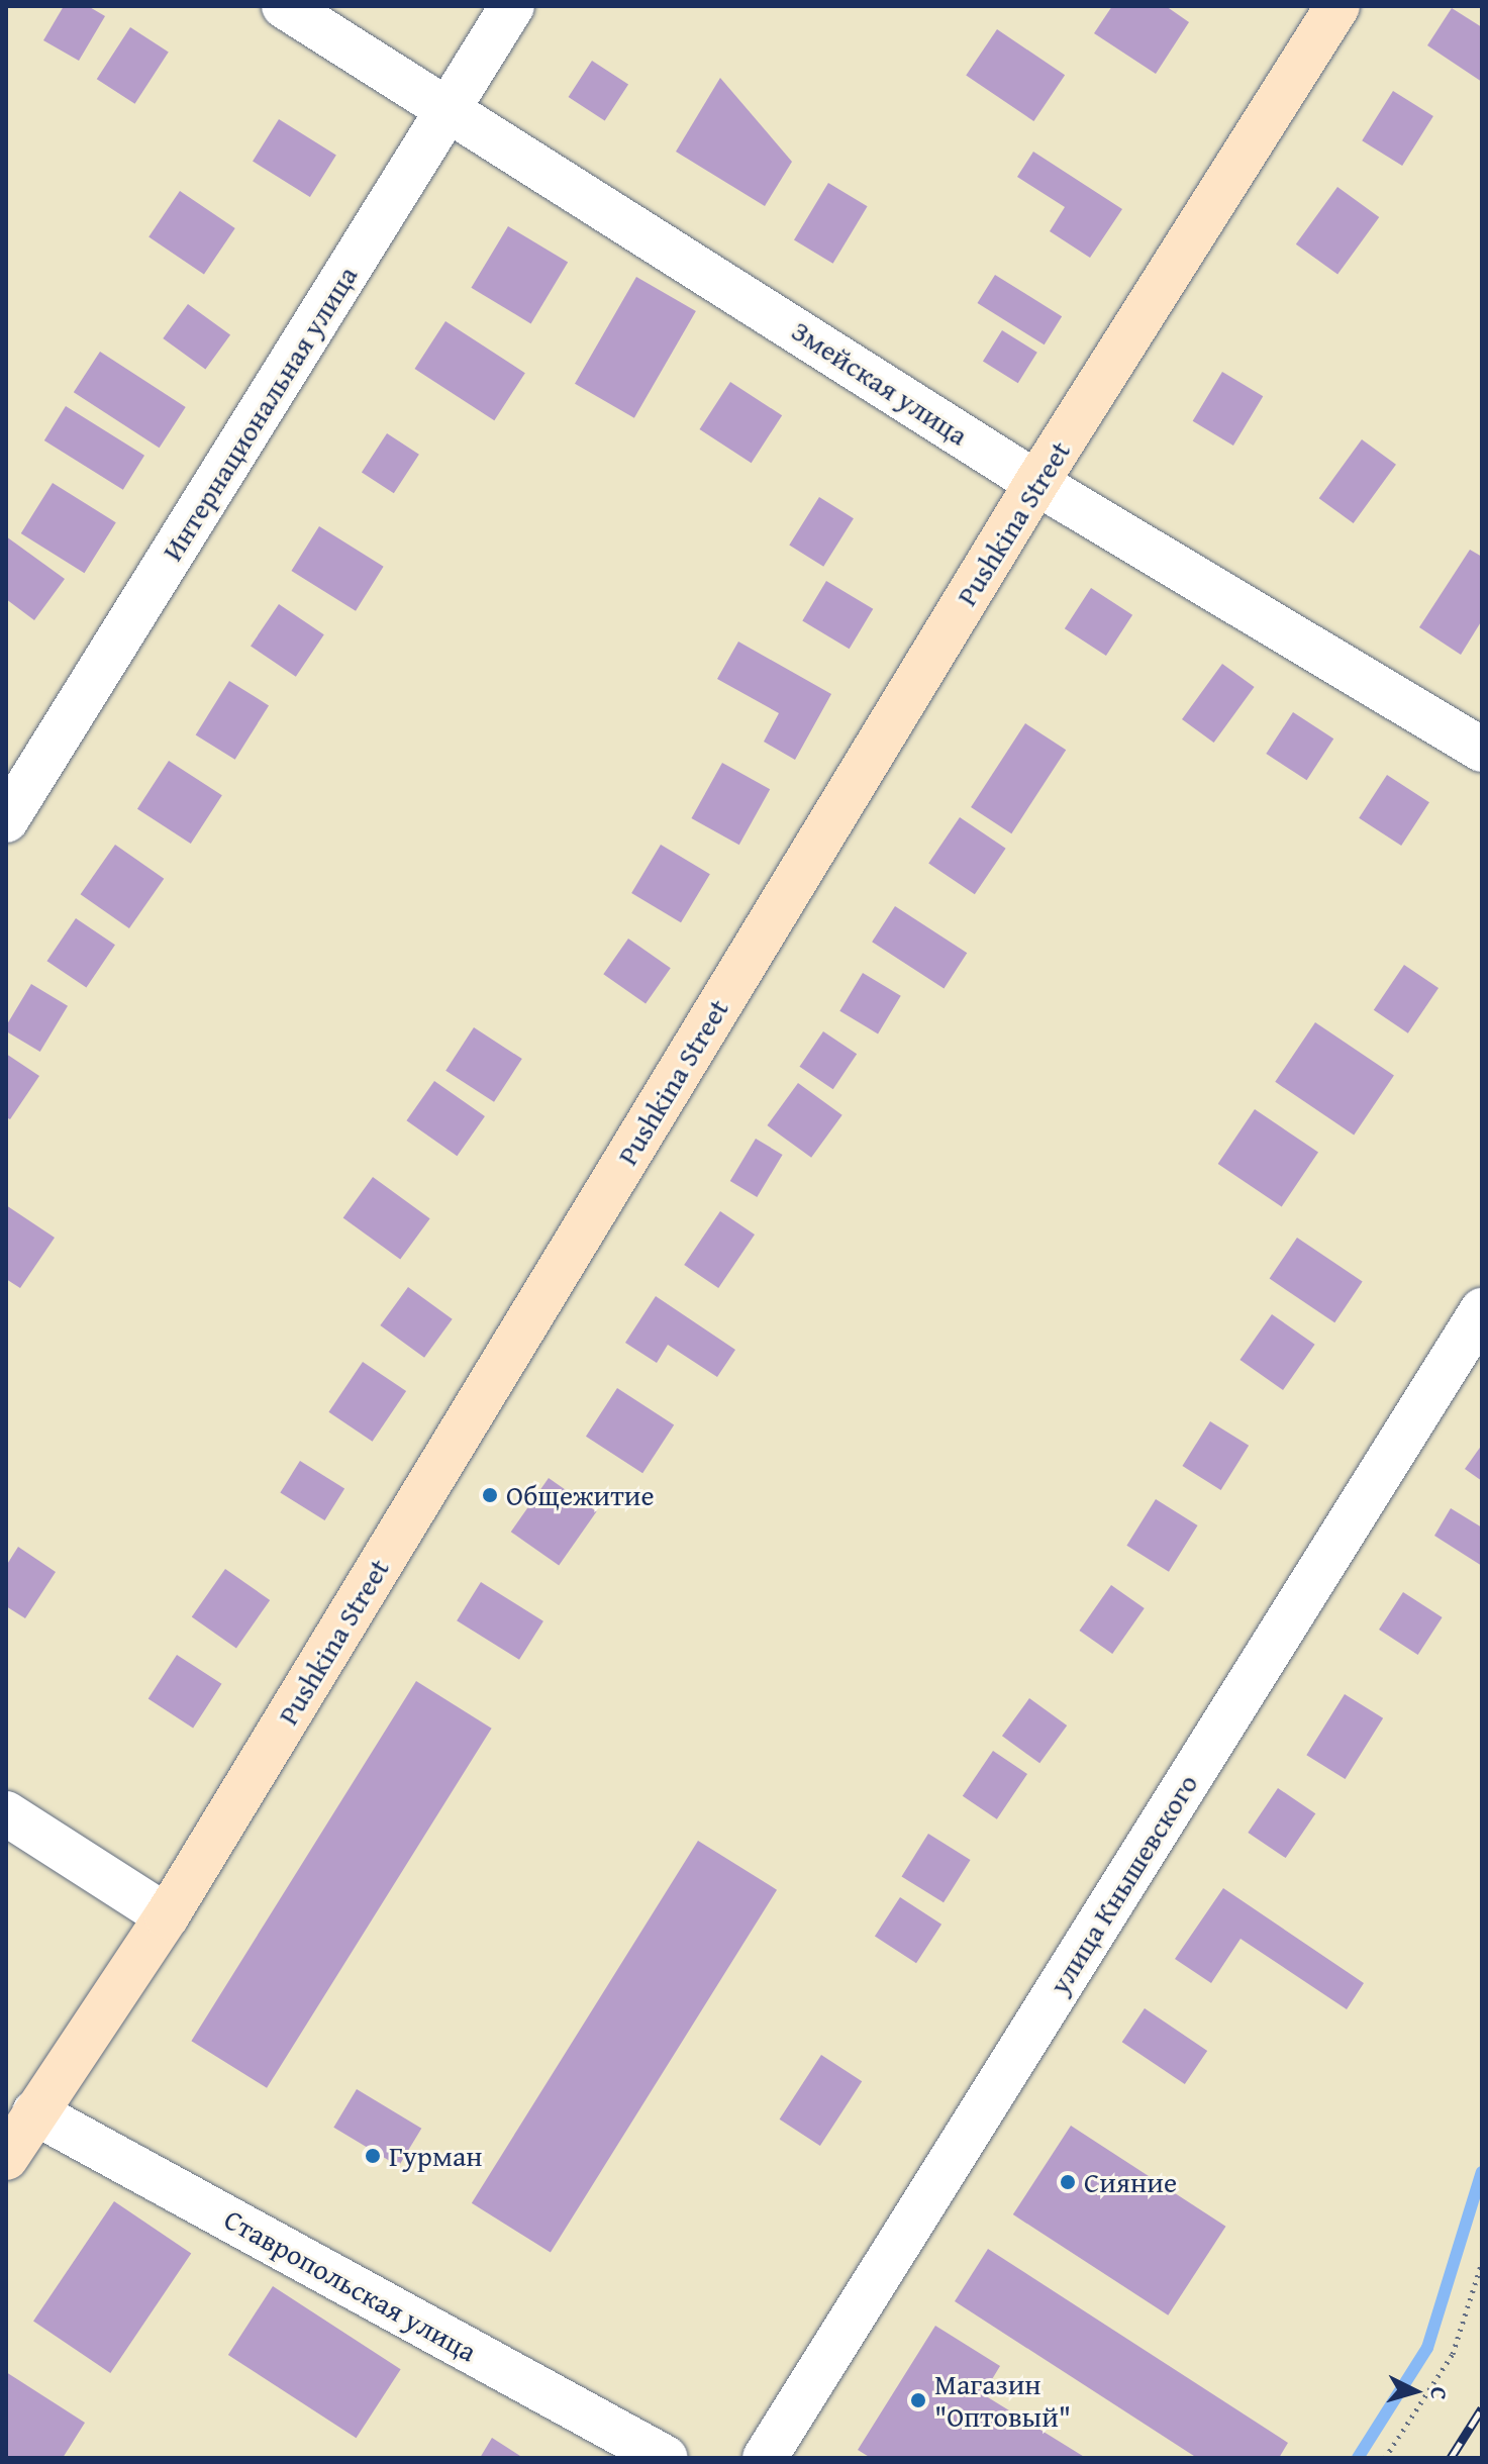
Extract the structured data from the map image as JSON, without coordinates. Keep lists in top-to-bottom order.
{
  "streets": {
    "main road": ["Pushkina Street"],
    "street": [
      "Змейская улица",
      "Интернациональная улица",
      "улица Кнышевского",
      "Ставропольская улица"
    ]
  },
  "crossings": [
    ["Змейская улица", "Интернациональная улица"],
    ["Змейская улица", "Pushkina Street"],
    ["Pushkina Street", "Ставропольская улица"]
  ],
  "places": [
    "Общежитие",
    "Гурман",
    "Сияние",
    "Магазин \"Оптовый\""
  ],
  "north": "right"
}
